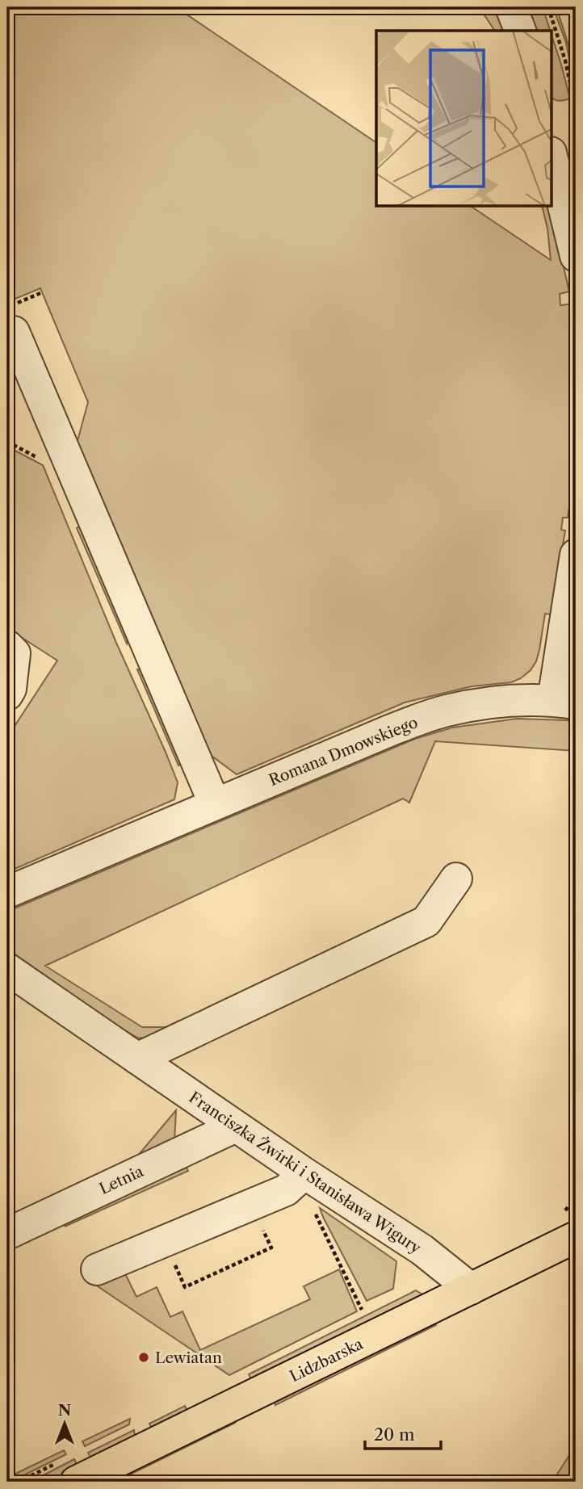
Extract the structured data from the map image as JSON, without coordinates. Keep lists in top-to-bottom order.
{
  "streets": {
    "main road": ["Lidzbarska"],
    "street": ["Romana Dmowskiego", "Franciszka Żwirki i Stanisława Wigury", "Letnia"]
  },
  "crossings": [
    ["Franciszka Żwirki i Stanisława Wigury", "Letnia"],
    ["Franciszka Żwirki i Stanisława Wigury", "Lidzbarska"]
  ],
  "places": ["Lewiatan"],
  "scale_bar": "20 m",
  "north": "top"
}
